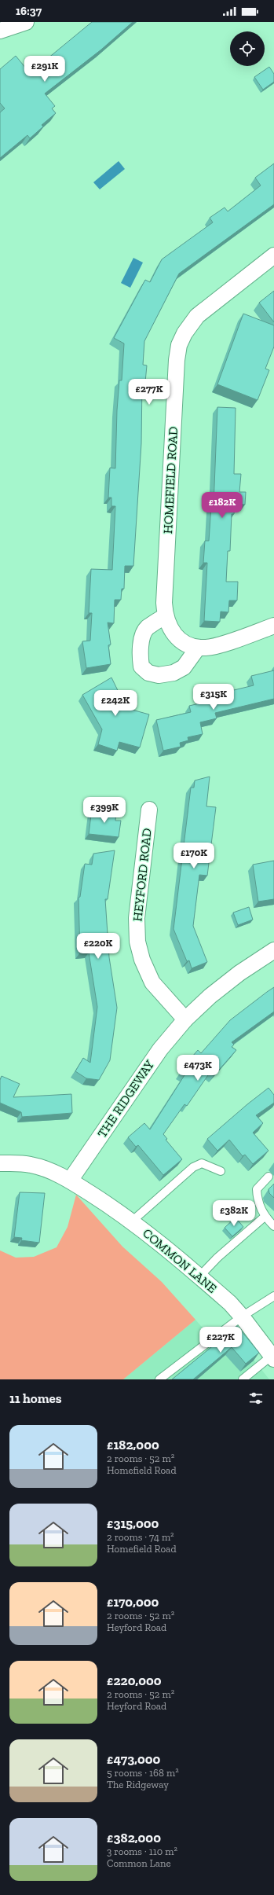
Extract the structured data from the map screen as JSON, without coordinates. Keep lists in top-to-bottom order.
{
  "streets": {
    "street": [
      "HOMEFIELD ROAD",
      "HEYFORD ROAD",
      "THE RIDGEWAY",
      "COMMON LANE"
    ]
  },
  "crossings": [
    ["HEYFORD ROAD", "THE RIDGEWAY"],
    ["THE RIDGEWAY", "COMMON LANE"]
  ],
  "page": {
    "status": "16:37",
    "price": [
      "£291K",
      "£277K",
      "£182K",
      "£315K",
      "£242K",
      "£399K",
      "£170K",
      "£220K",
      "£473K",
      "£382K",
      "£227K"
    ],
    "heading": "11 homes",
    "list": [
      {
        "name": "£182,000",
        "note": "2 rooms · 52 m² · Homefield Road"
      },
      {
        "name": "£315,000",
        "note": "2 rooms · 74 m² · Homefield Road"
      },
      {
        "name": "£170,000",
        "note": "2 rooms · 52 m² · Heyford Road"
      },
      {
        "name": "£220,000",
        "note": "2 rooms · 52 m² · Heyford Road"
      },
      {
        "name": "£473,000",
        "note": "5 rooms · 168 m² · The Ridgeway"
      },
      {
        "name": "£382,000",
        "note": "3 rooms · 110 m² · Common Lane"
      }
    ]
  }
}
